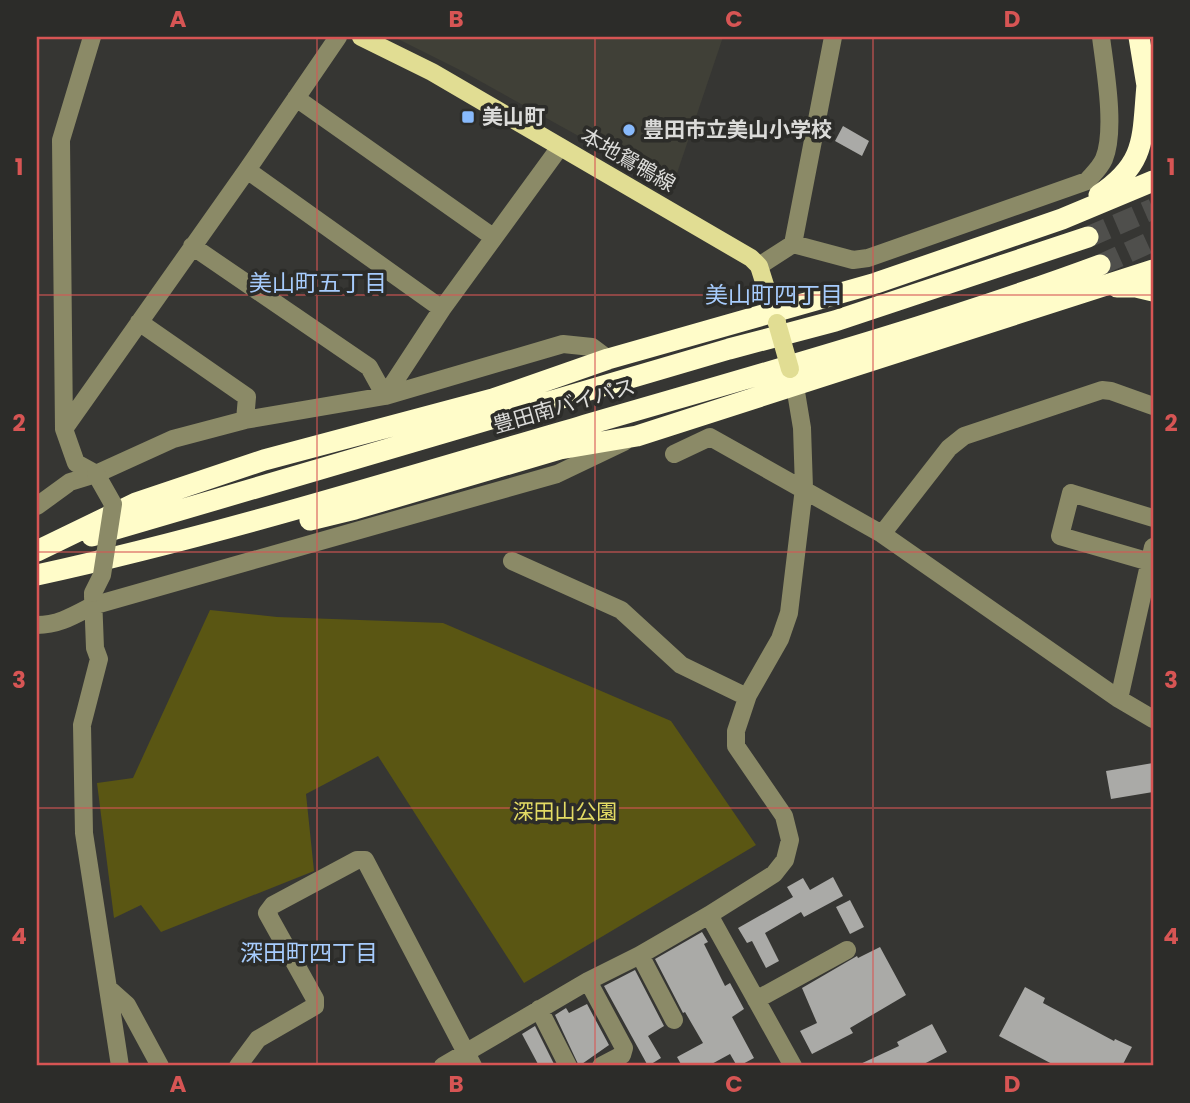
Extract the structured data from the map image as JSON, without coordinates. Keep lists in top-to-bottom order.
{
  "streets": {
    "highway": ["豊田南バイパス"],
    "main road": ["本地鴛鴨線"]
  },
  "districts": ["美山町五丁目", "美山町四丁目", "深田町四丁目"],
  "parks": ["深田山公園"],
  "places": {
    "transit": ["美山町"],
    "other": ["豊田市立美山小学校"]
  },
  "grid": {
    "columns": [
      "A",
      "B",
      "C",
      "D"
    ],
    "rows": [
      "1",
      "2",
      "3",
      "4"
    ]
  }
}
